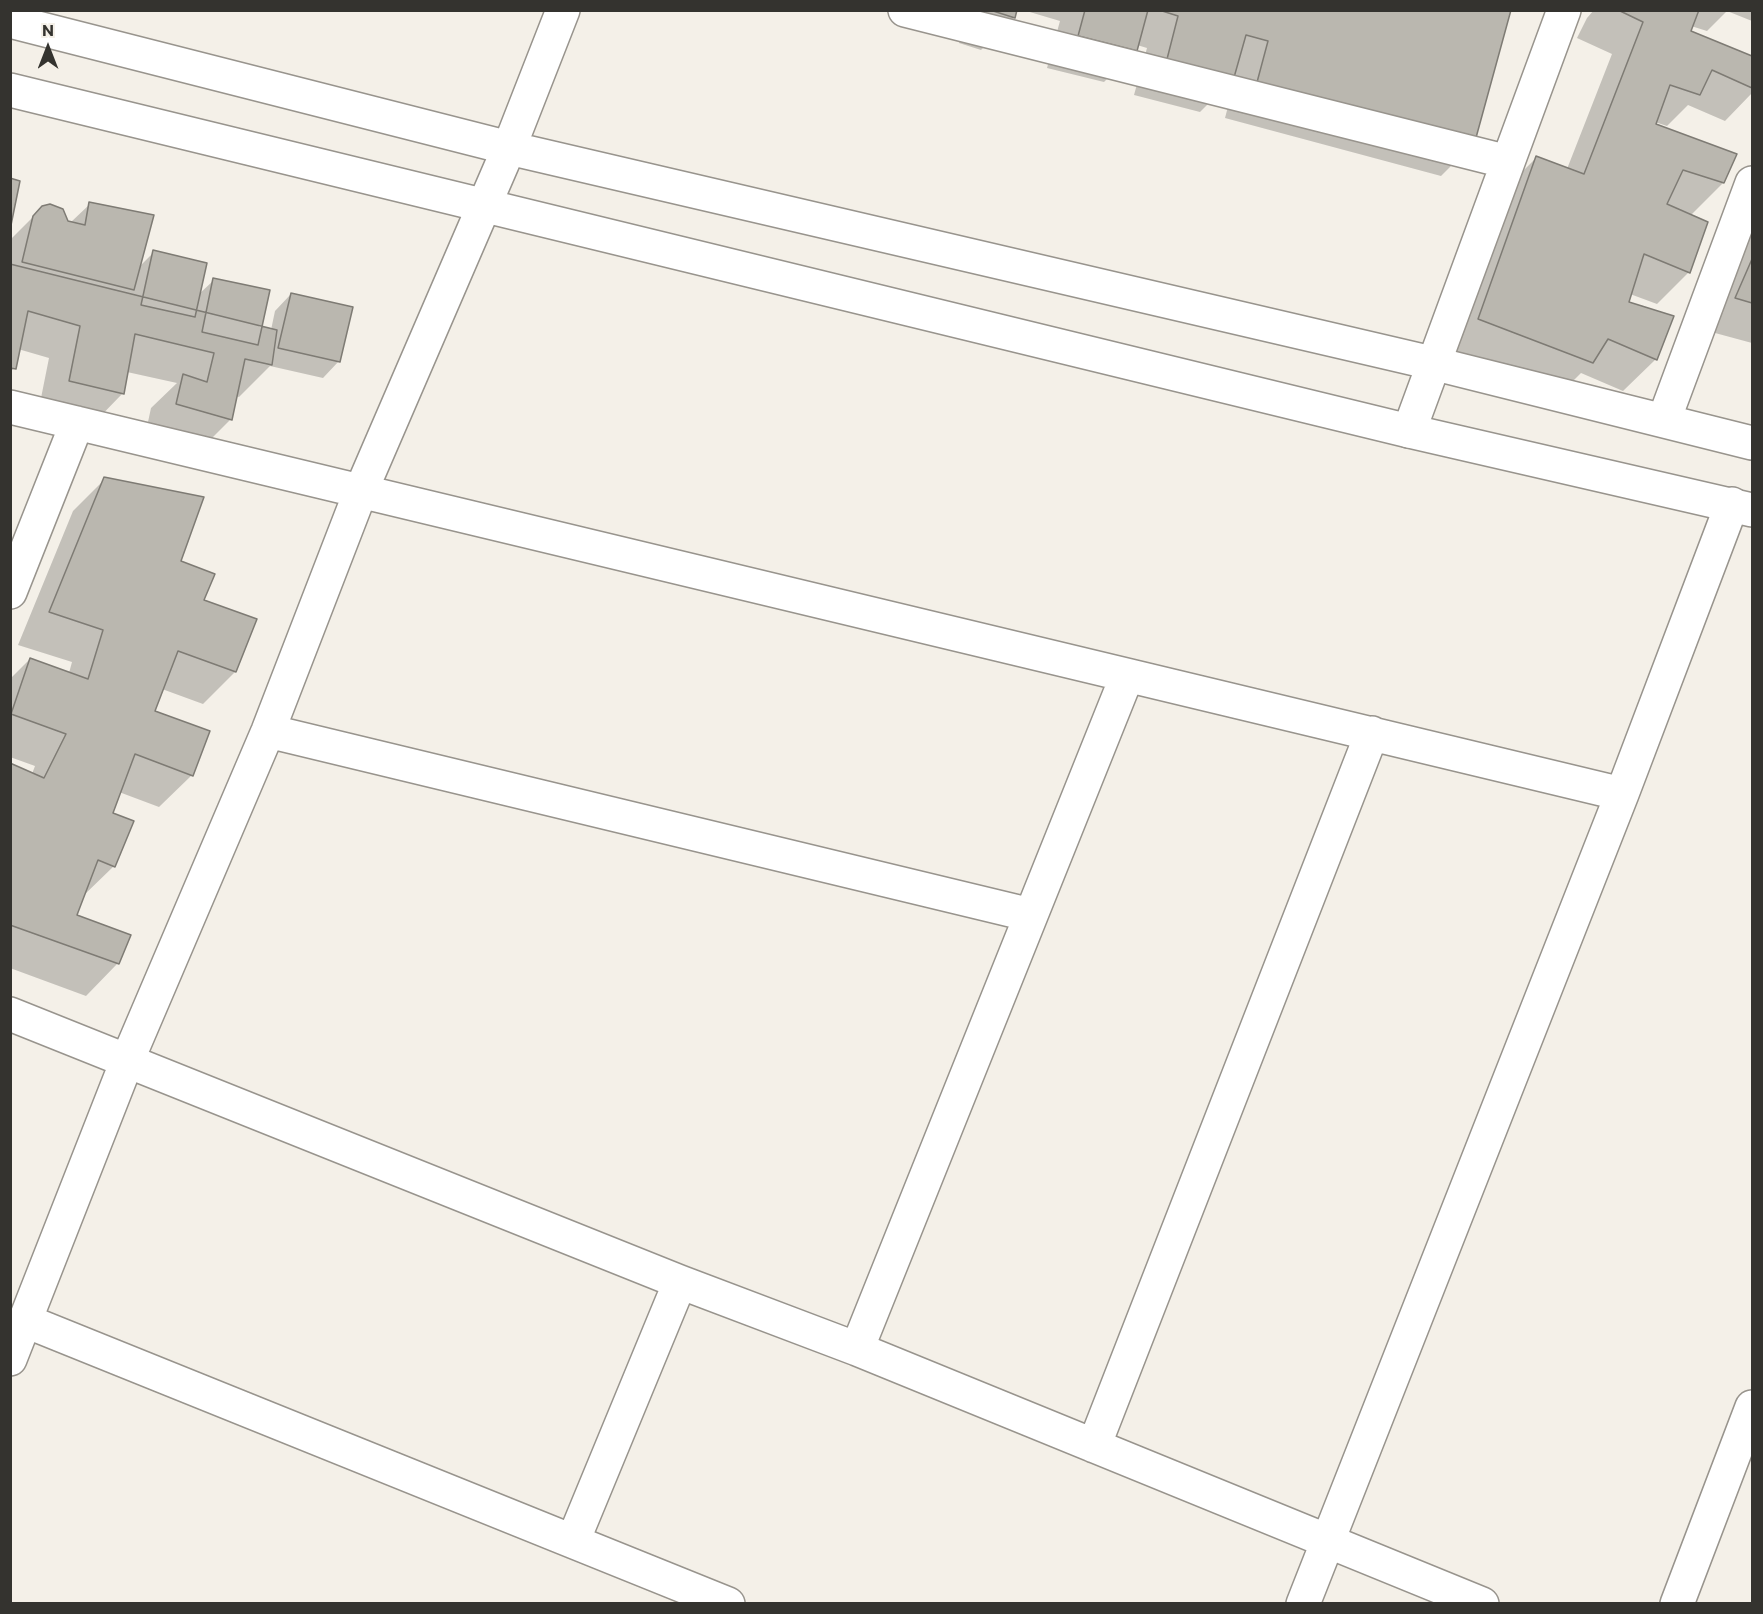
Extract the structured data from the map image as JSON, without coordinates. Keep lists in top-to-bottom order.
{
  "north": "top"
}
